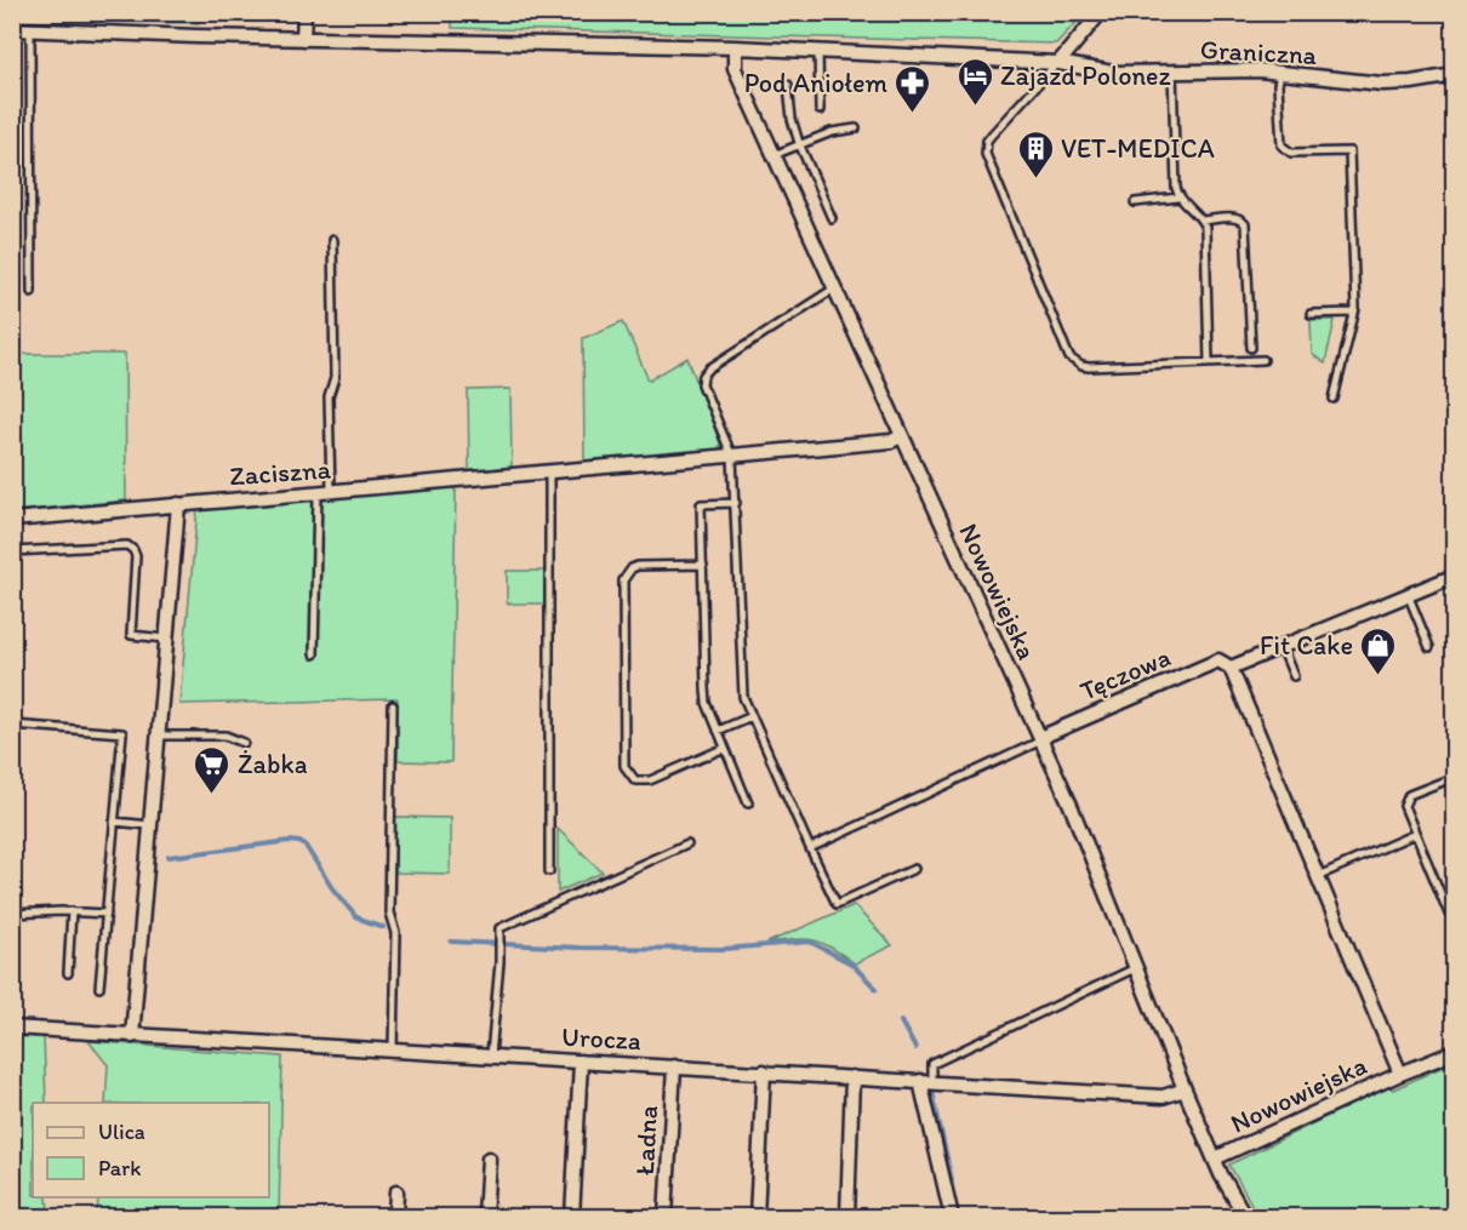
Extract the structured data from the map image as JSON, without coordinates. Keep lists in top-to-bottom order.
{
  "streets": {
    "street": [
      "Graniczna",
      "Zaciszna",
      "Nowowiejska",
      "Tęczowa",
      "Urocza",
      "Ładna"
    ]
  },
  "crossings": [
    ["Graniczna", "Nowowiejska"],
    ["Zaciszna", "Nowowiejska"],
    ["Nowowiejska", "Tęczowa"],
    ["Nowowiejska", "Urocza"],
    ["Urocza", "Ładna"]
  ],
  "places": {
    "hotel": ["Zajazd Polonez"],
    "pharmacy": ["Pod Aniołem"],
    "building": ["VET-MEDICA"],
    "shop": ["Fit Cake"],
    "supermarket": ["Żabka"]
  },
  "legend": ["Ulica", "Park"]
}
